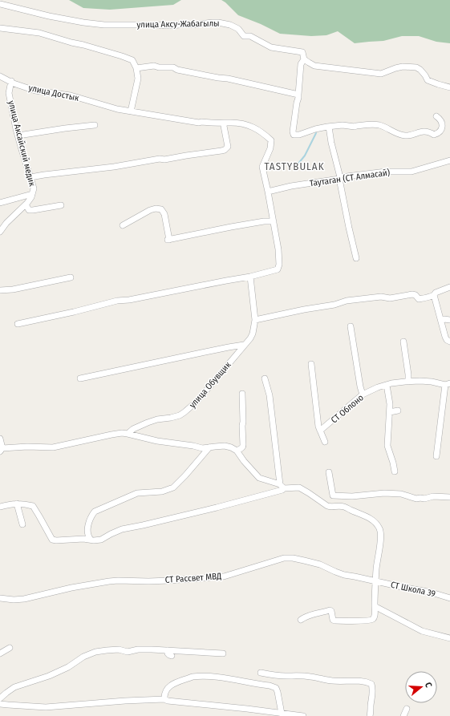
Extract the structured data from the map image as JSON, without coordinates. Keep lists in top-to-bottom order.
{
  "streets": {
    "street": [
      "улица Аксу-Жабагылы",
      "улица Достык",
      "улица Аксайский медик",
      "Таутаган (СТ Алмасай)",
      "улица Обувщик",
      "СТ Облоно",
      "СТ Рассвет МВД",
      "СТ Школа 39"
    ]
  },
  "crossings": [
    ["улица Достык", "улица Аксайский медик"],
    ["улица Достык", "Таутаган (СТ Алмасай)"],
    ["СТ Рассвет МВД", "СТ Школа 39"]
  ],
  "districts": ["TASTYBULAK"],
  "north": "right"
}
